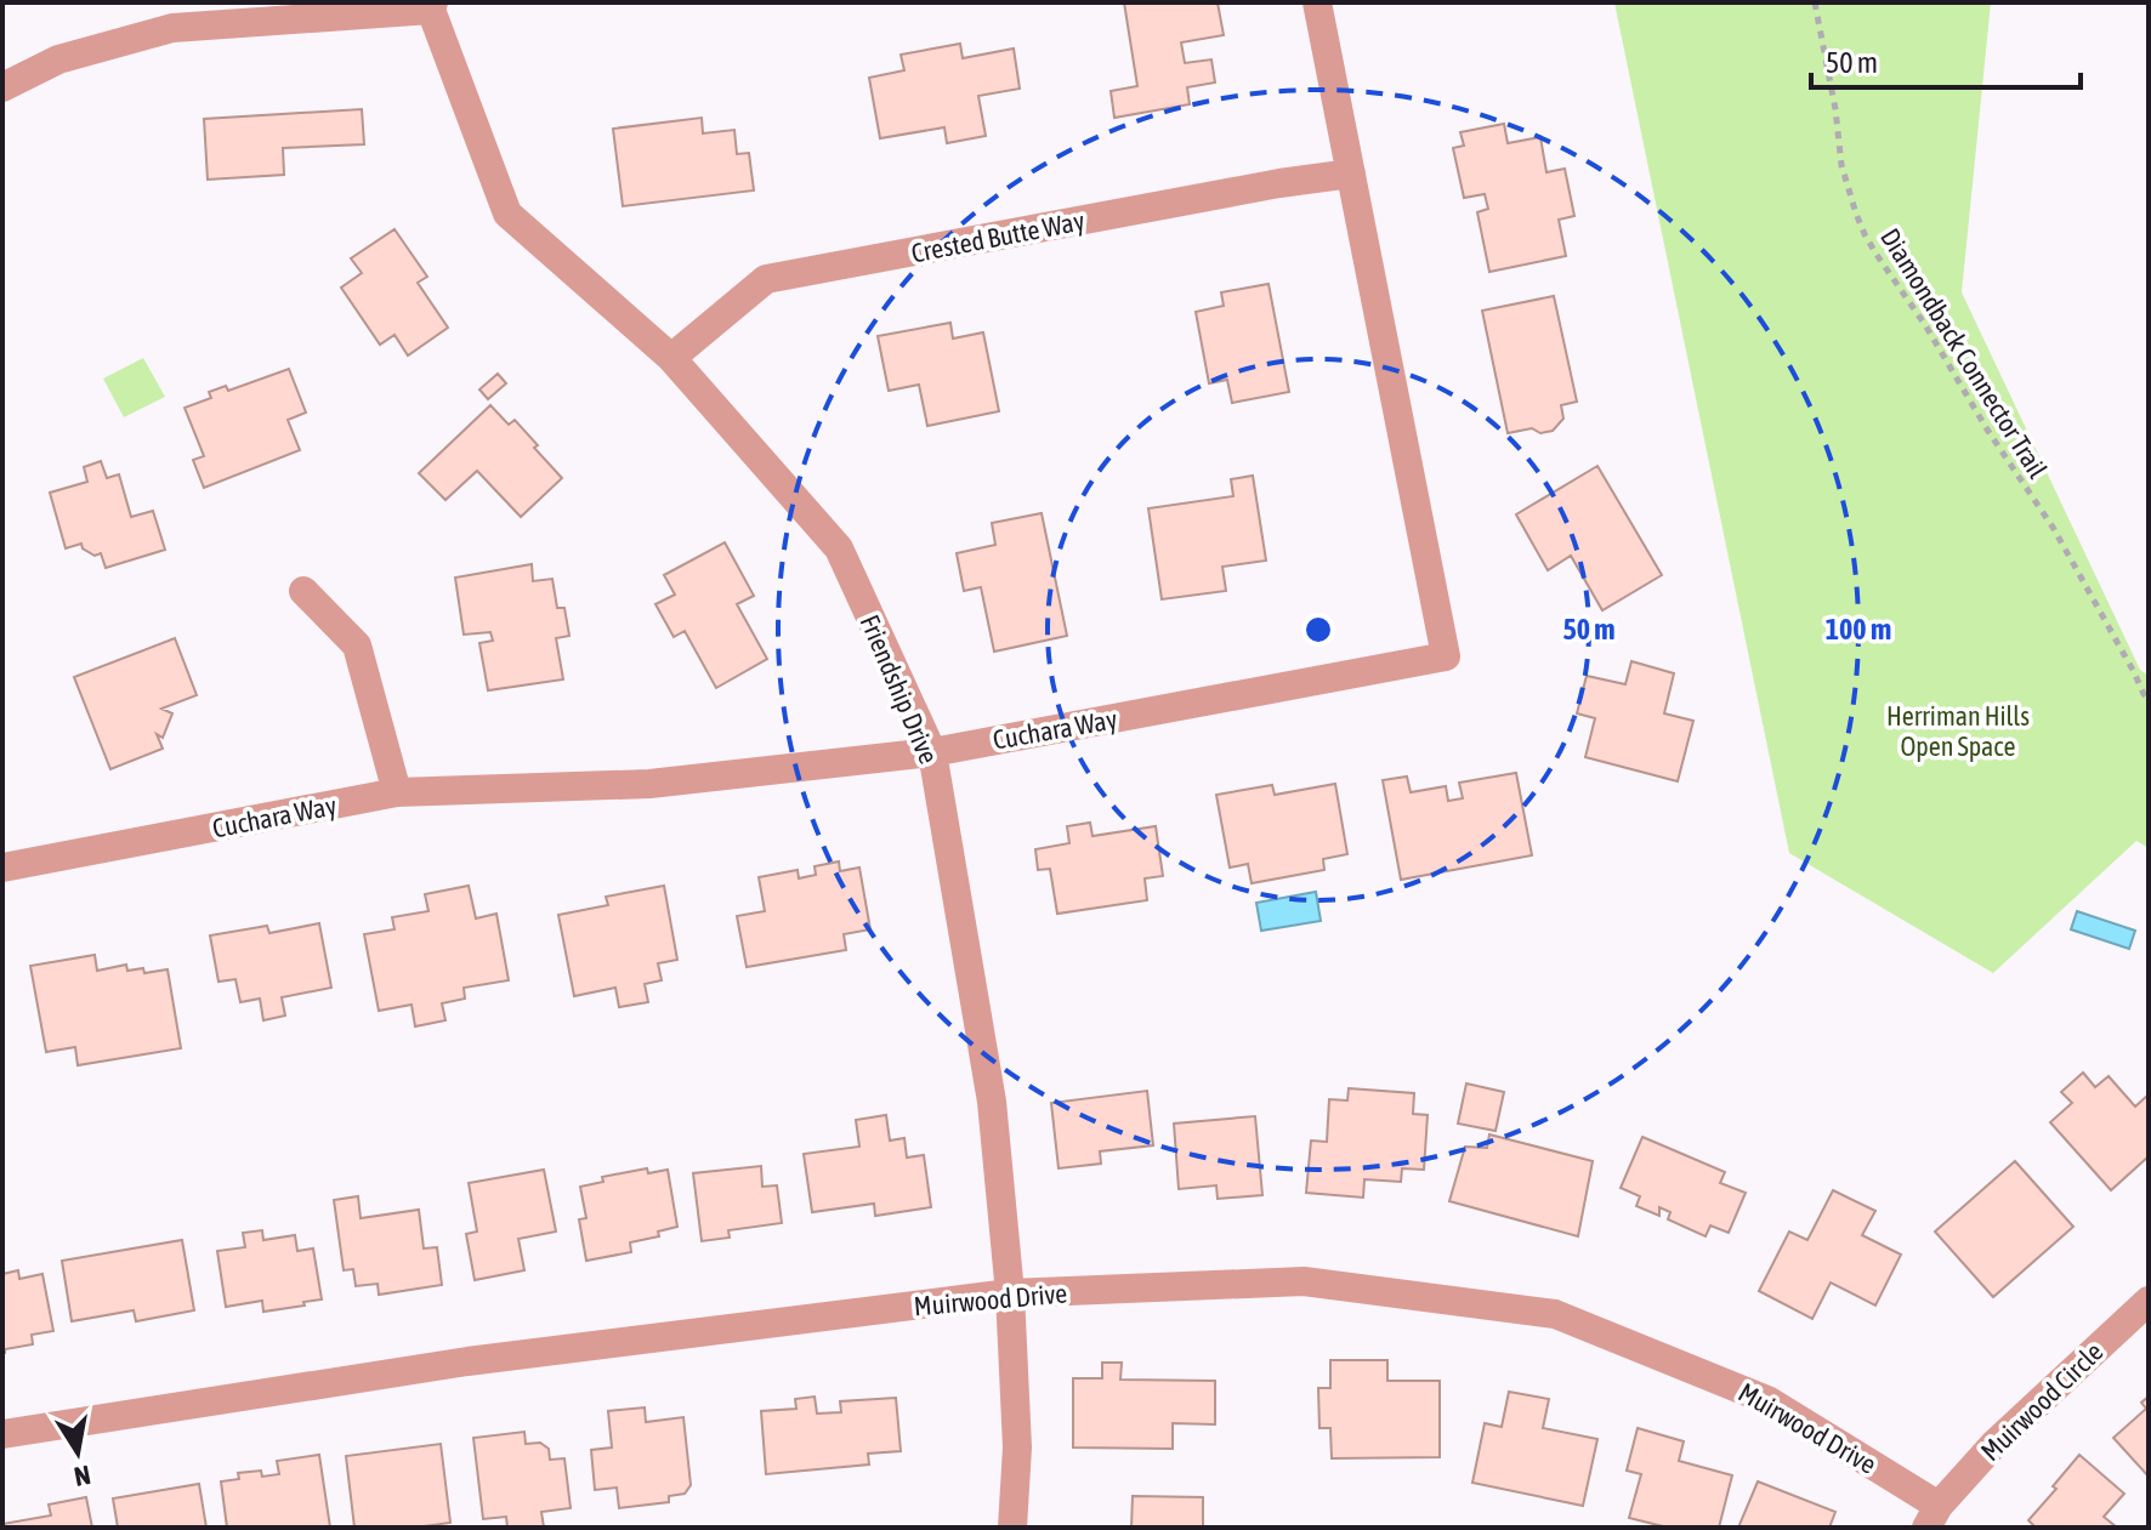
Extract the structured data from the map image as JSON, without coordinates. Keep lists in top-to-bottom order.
{
  "streets": {
    "street": [
      "Crested Butte Way",
      "Friendship Drive",
      "Cuchara Way",
      "Muirwood Drive",
      "Muirwood Circle"
    ],
    "path": ["Diamondback Connector Trail"]
  },
  "crossings": [
    ["Crested Butte Way", "Friendship Drive"],
    ["Crested Butte Way", "Cuchara Way"],
    ["Friendship Drive", "Cuchara Way"],
    ["Friendship Drive", "Muirwood Drive"],
    ["Muirwood Drive", "Muirwood Circle"]
  ],
  "parks": ["Herriman Hills Open Space"],
  "scale_bar": "50 m",
  "north": "bottom",
  "rings": ["50 m", "100 m"]
}
